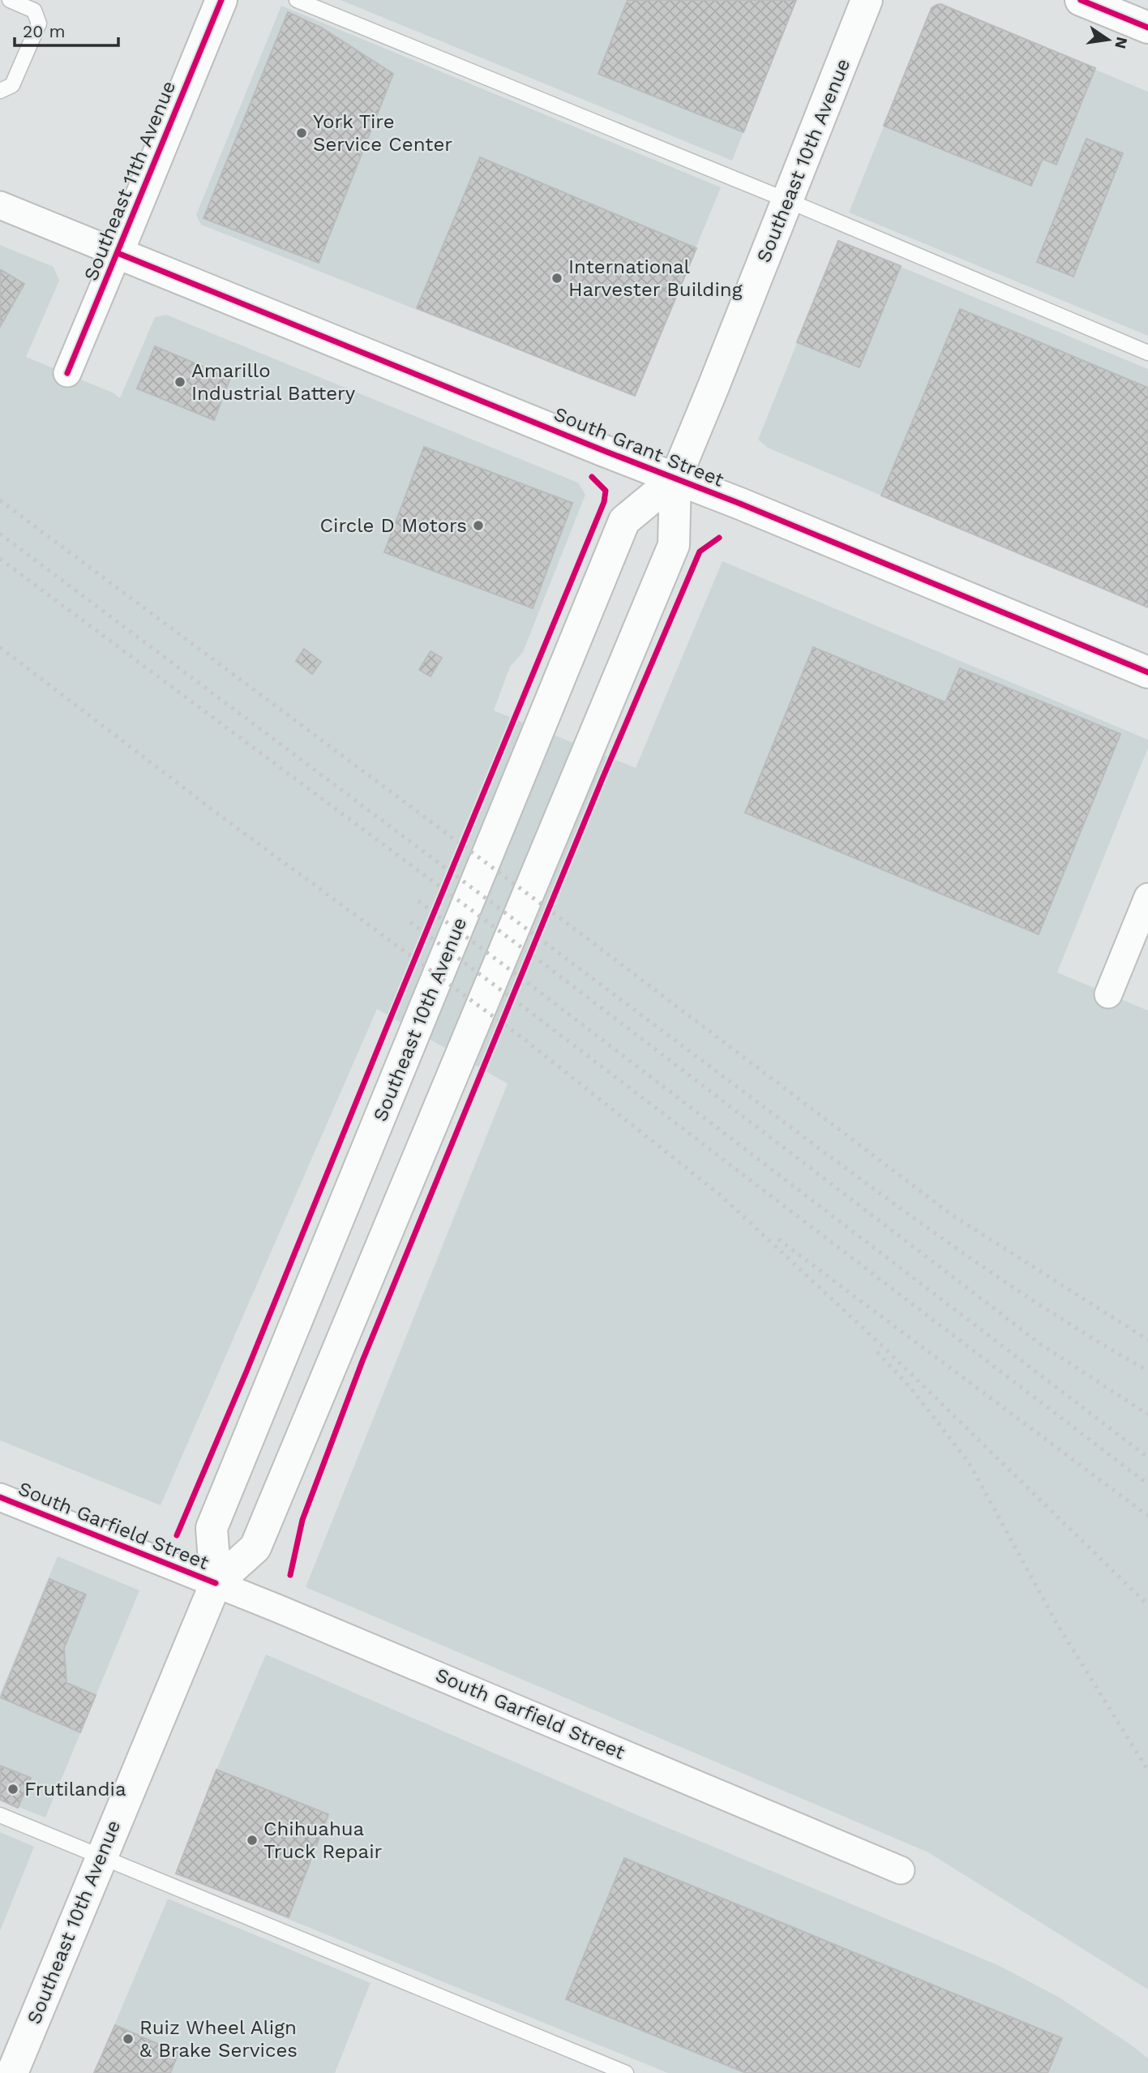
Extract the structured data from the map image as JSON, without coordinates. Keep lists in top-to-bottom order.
{
  "streets": {
    "main road": ["Southeast 10th Avenue", "Southeast 11th Avenue", "South Grant Street"],
    "street": ["South Garfield Street"]
  },
  "crossings": [
    ["Southeast 10th Avenue", "South Grant Street"],
    ["Southeast 10th Avenue", "South Garfield Street"],
    ["Southeast 11th Avenue", "South Grant Street"]
  ],
  "places": [
    "York Tire Service Center",
    "International Harvester Building",
    "Amarillo Industrial Battery",
    "Circle D Motors",
    "Frutilandia",
    "Chihuahua Truck Repair",
    "Ruiz Wheel Align & Brake Services"
  ],
  "scale_bar": "20 m",
  "north": "right"
}
